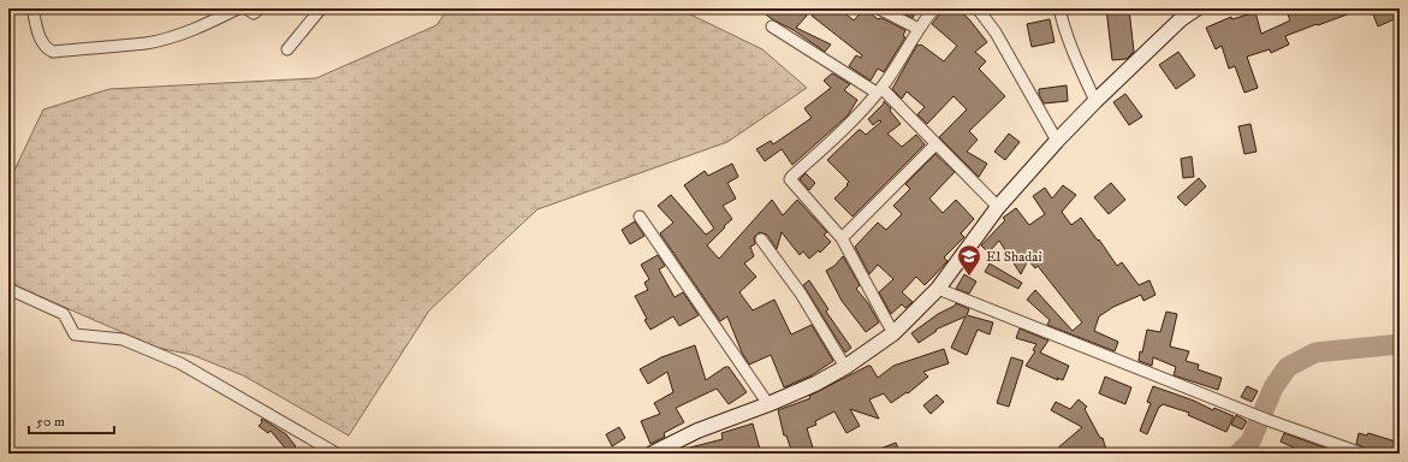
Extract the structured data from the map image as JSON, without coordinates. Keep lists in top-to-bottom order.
{
  "places": {
    "school or university": ["El Shadai"]
  },
  "scale_bar": "50 m"
}
